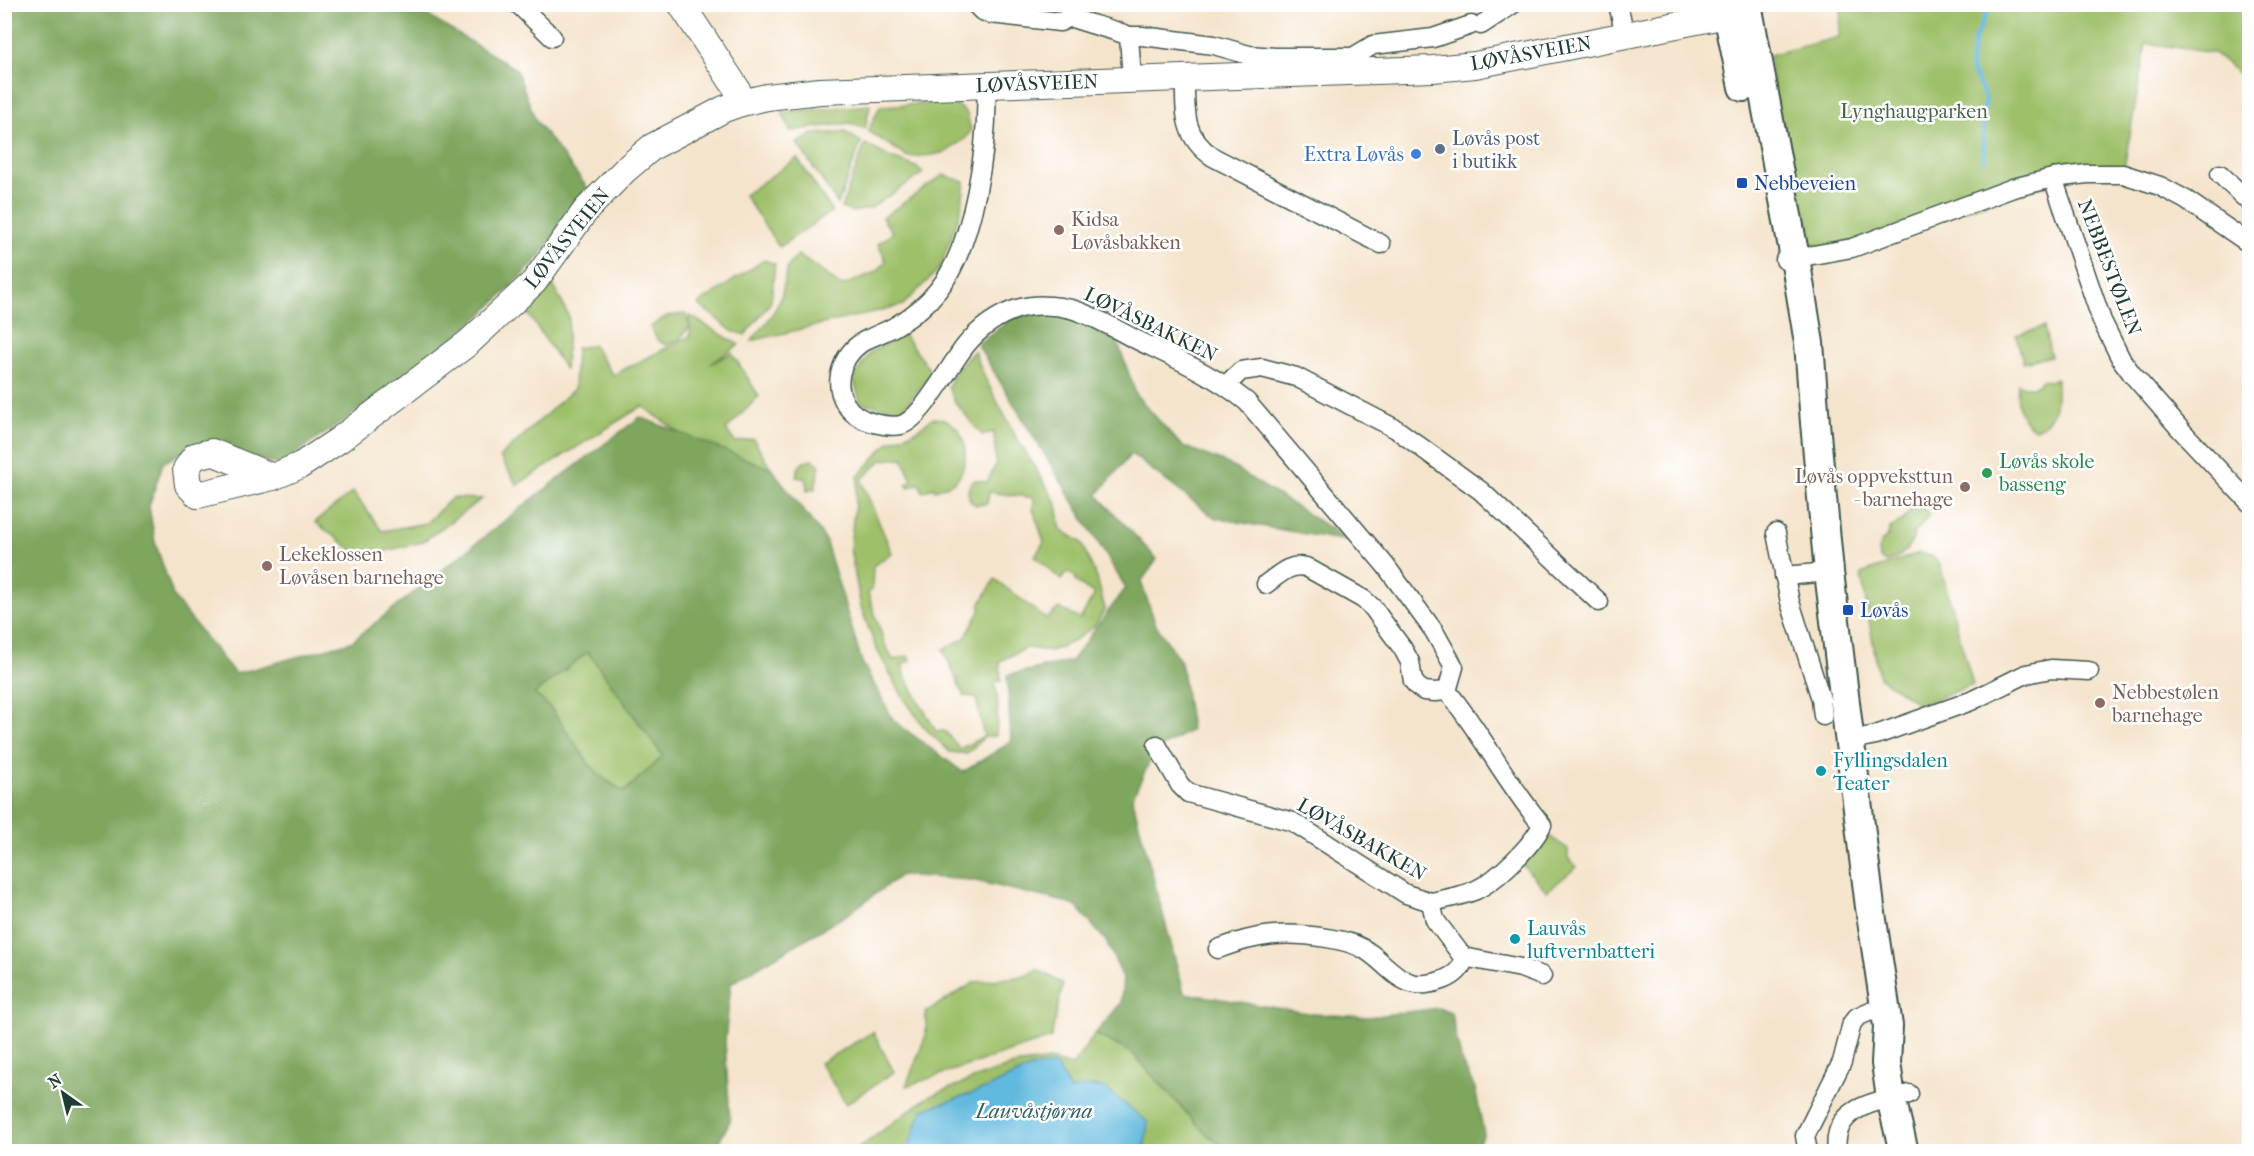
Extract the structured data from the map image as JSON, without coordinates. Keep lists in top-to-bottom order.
{
  "streets": {
    "main road": ["LØVÅSVEIEN"],
    "street": ["NEBBESTØLEN", "LØVÅSBAKKEN"]
  },
  "crossings": [
    ["LØVÅSVEIEN", "LØVÅSBAKKEN"]
  ],
  "water": ["Lauvåstjørna"],
  "parks": ["Lynghaugparken"],
  "places": {
    "other": [
      "Løvås post i butikk",
      "Extra Løvås",
      "Kidsa Løvåsbakken",
      "Løvås skole basseng",
      "Løvås oppveksttun - barnehage",
      "Lekeklossen Løvåsen barnehage",
      "Nebbestølen barnehage",
      "Fyllingsdalen Teater",
      "Lauvås luftvernbatteri"
    ],
    "transit": ["Nebbeveien", "Løvås"]
  },
  "north": "top left"
}
